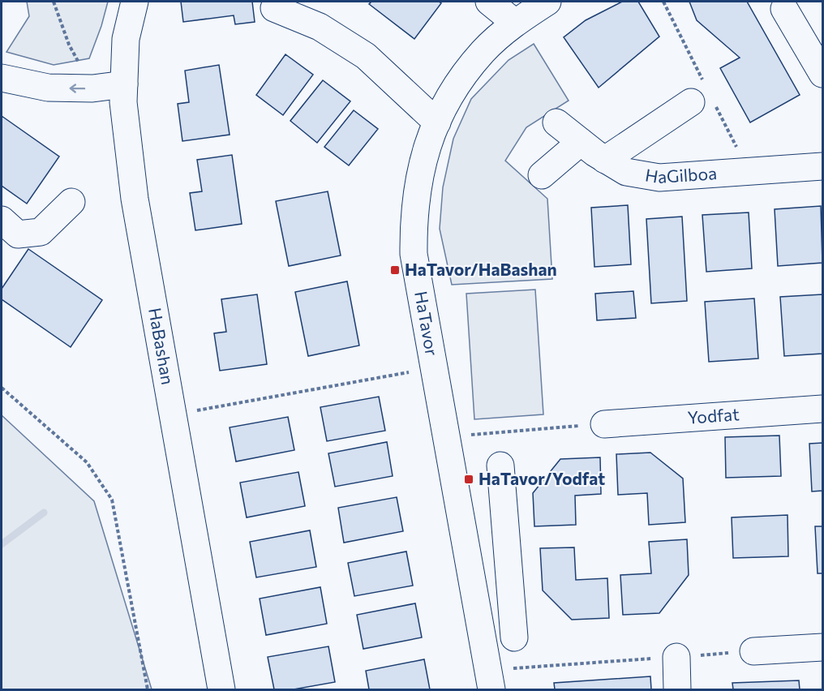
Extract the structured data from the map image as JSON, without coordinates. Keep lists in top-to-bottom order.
{
  "streets": {
    "street": [
      "HaGilboa",
      "HaTavor",
      "HaBashan",
      "Yodfat"
    ]
  },
  "places": {
    "transit": ["HaTavor/HaBashan", "HaTavor/Yodfat"]
  }
}
